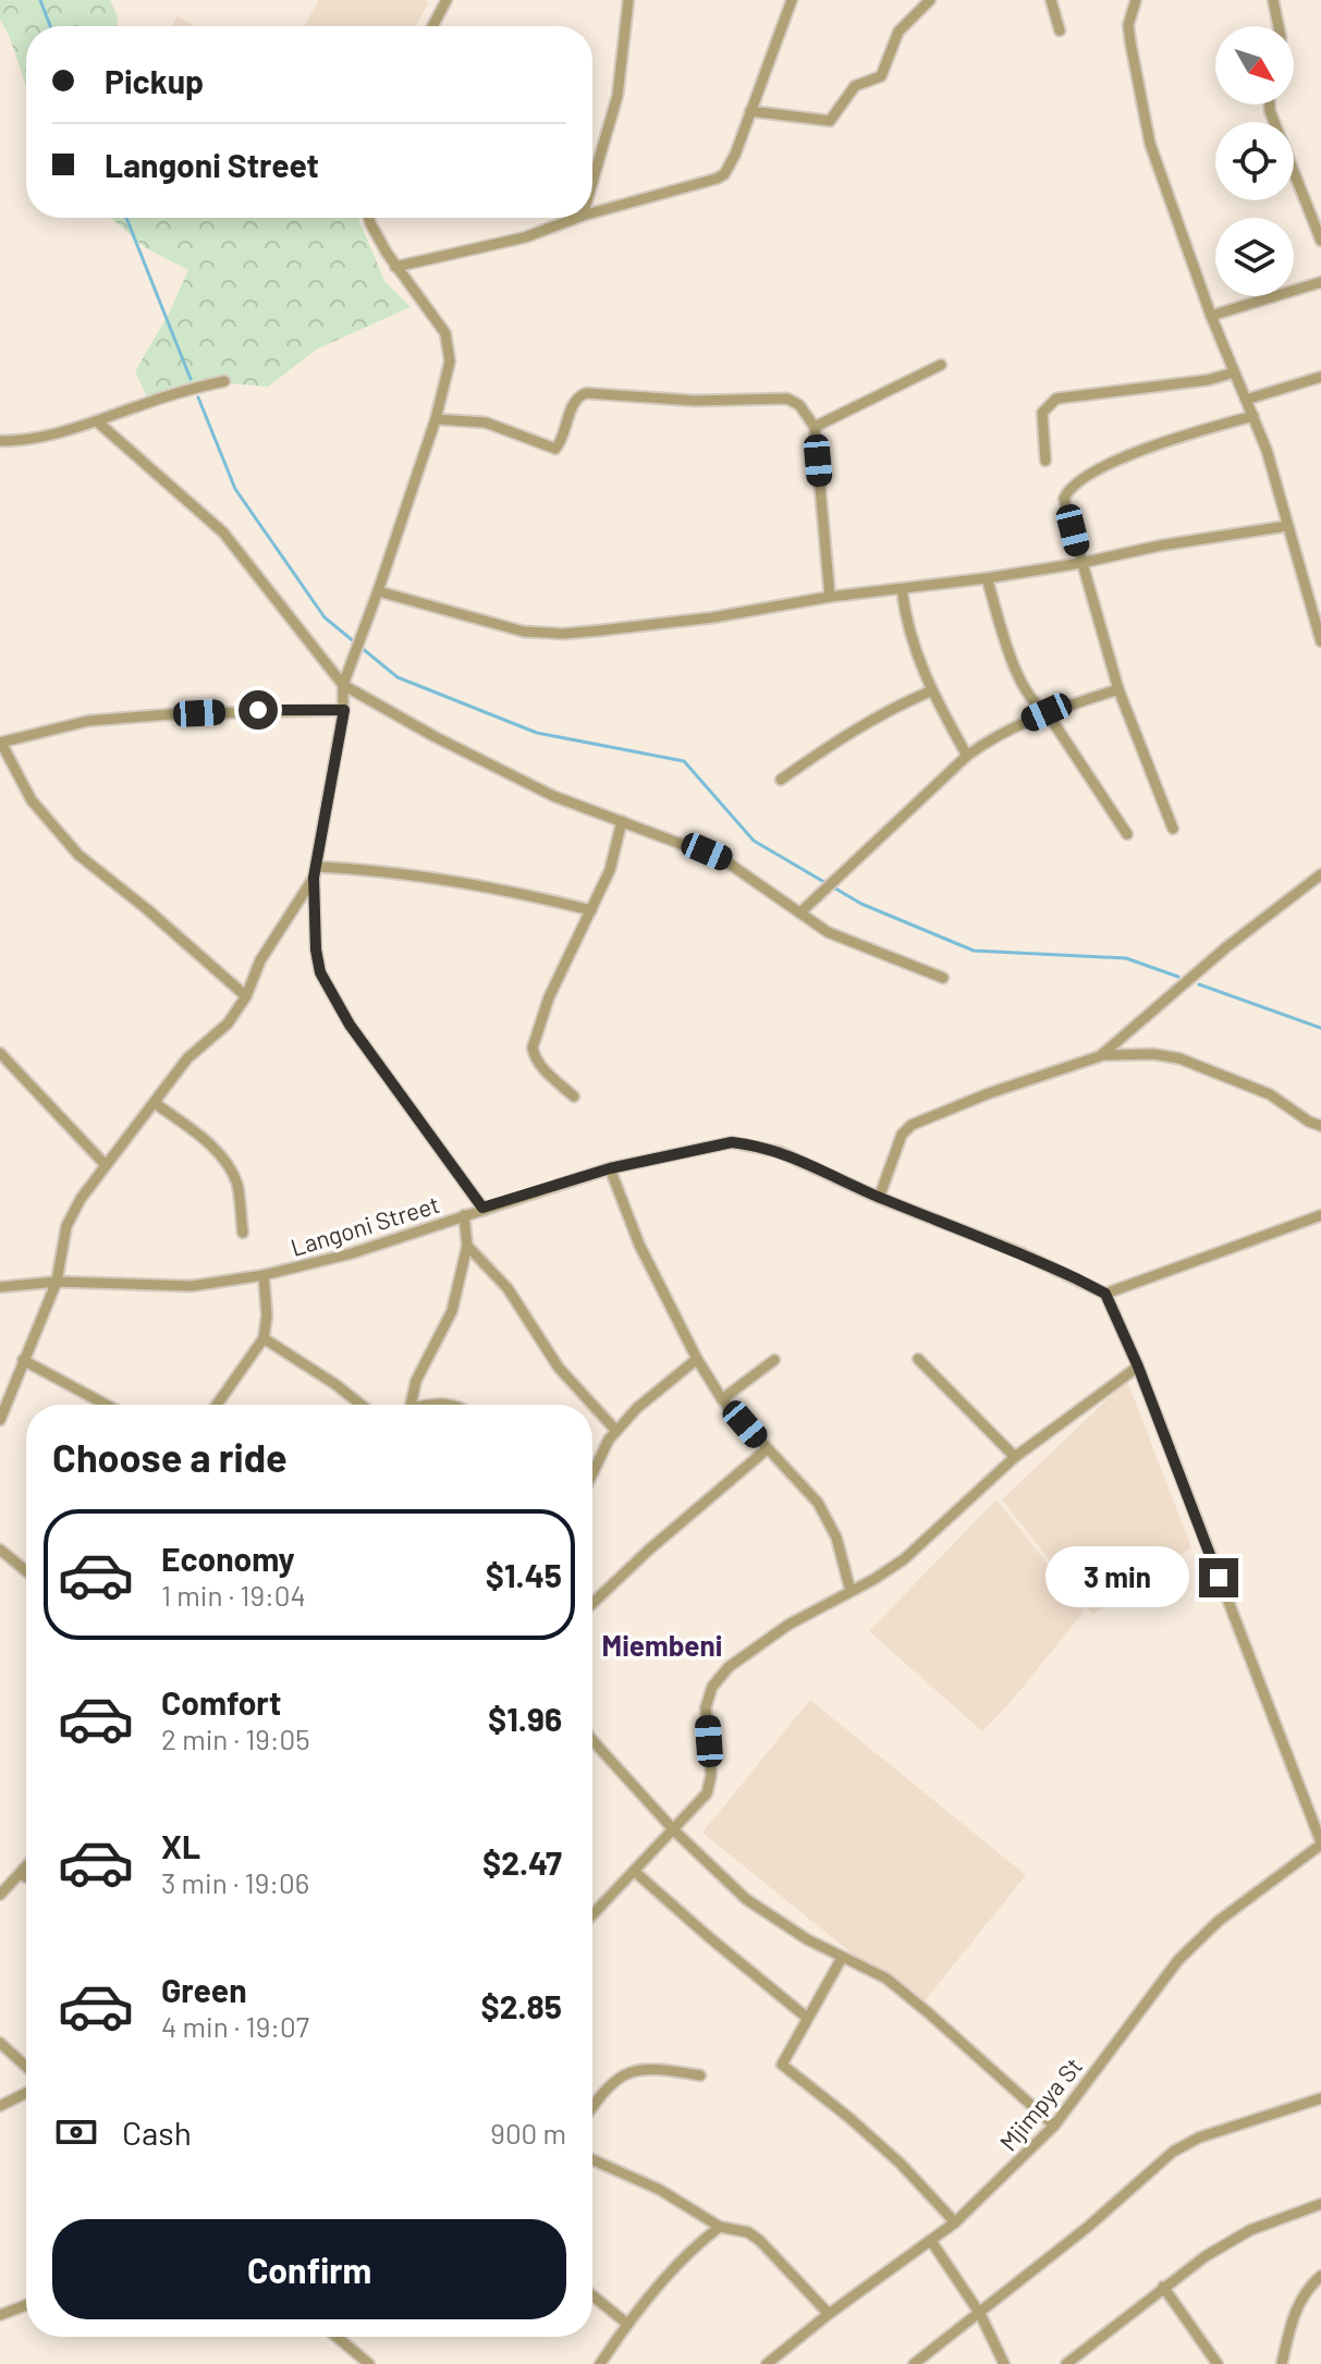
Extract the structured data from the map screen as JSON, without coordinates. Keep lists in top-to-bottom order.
{
  "streets": {
    "street": ["Langoni Street", "Mjimpya St"]
  },
  "districts": ["Miembeni"],
  "north": "bottom right",
  "page": {
    "banner": ["Pickup", "Langoni Street"],
    "heading": "Choose a ride",
    "list": [
      {
        "name": "Economy",
        "note": "1 min · 19:04",
        "value": "$1.45"
      },
      {
        "name": "Comfort",
        "note": "2 min · 19:05",
        "value": "$1.96"
      },
      {
        "name": "XL",
        "note": "3 min · 19:06",
        "value": "$2.47"
      },
      {
        "name": "Green",
        "note": "4 min · 19:07",
        "value": "$2.85"
      }
    ],
    "bubble": "3 min",
    "pay": ["Cash", "900 m"],
    "buttons": "Confirm"
  }
}
